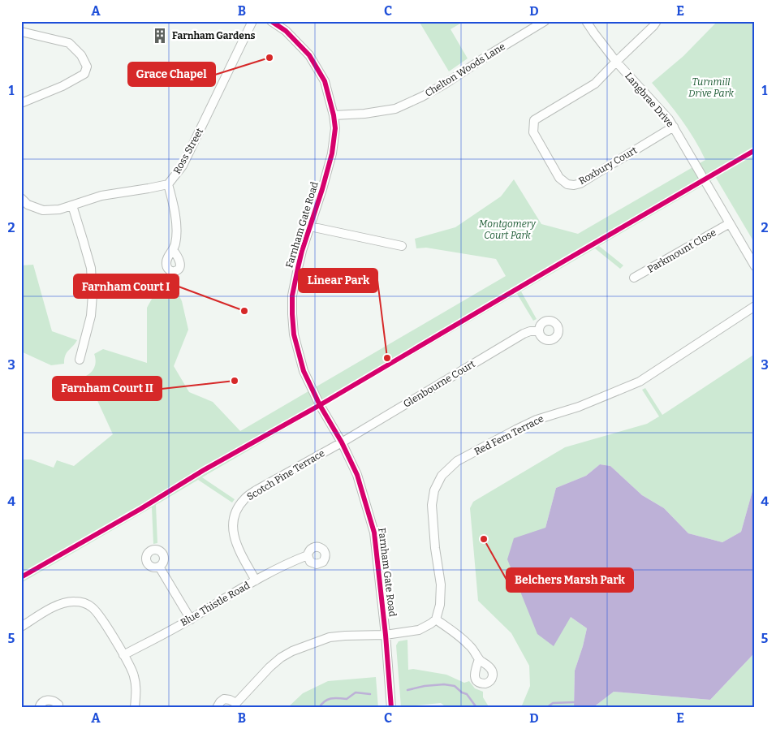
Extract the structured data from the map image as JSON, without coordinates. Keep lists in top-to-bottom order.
{
  "streets": {
    "street": [
      "Chelton Woods Lane",
      "Langbrae Drive",
      "Ross Street",
      "Roxbury Court",
      "Farnham Gate Road",
      "Parkmount Close",
      "Glenbourne Court",
      "Red Fern Terrace",
      "Scotch Pine Terrace",
      "Blue Thistle Road"
    ]
  },
  "crossings": [
    ["Chelton Woods Lane", "Farnham Gate Road"],
    ["Langbrae Drive", "Roxbury Court"],
    ["Langbrae Drive", "Parkmount Close"],
    ["Farnham Gate Road", "Glenbourne Court"],
    ["Farnham Gate Road", "Scotch Pine Terrace"],
    ["Glenbourne Court", "Scotch Pine Terrace"],
    ["Scotch Pine Terrace", "Blue Thistle Road"]
  ],
  "parks": ["Turnmill Drive Park", "Montgomery Court Park"],
  "places": {
    "building": ["Farnham Gardens"],
    "other": [
      "Grace Chapel",
      "Farnham Court I",
      "Linear Park",
      "Farnham Court II",
      "Belchers Marsh Park"
    ]
  },
  "grid": {
    "columns": [
      "A",
      "B",
      "C",
      "D",
      "E"
    ],
    "rows": [
      "1",
      "2",
      "3",
      "4",
      "5"
    ]
  }
}
